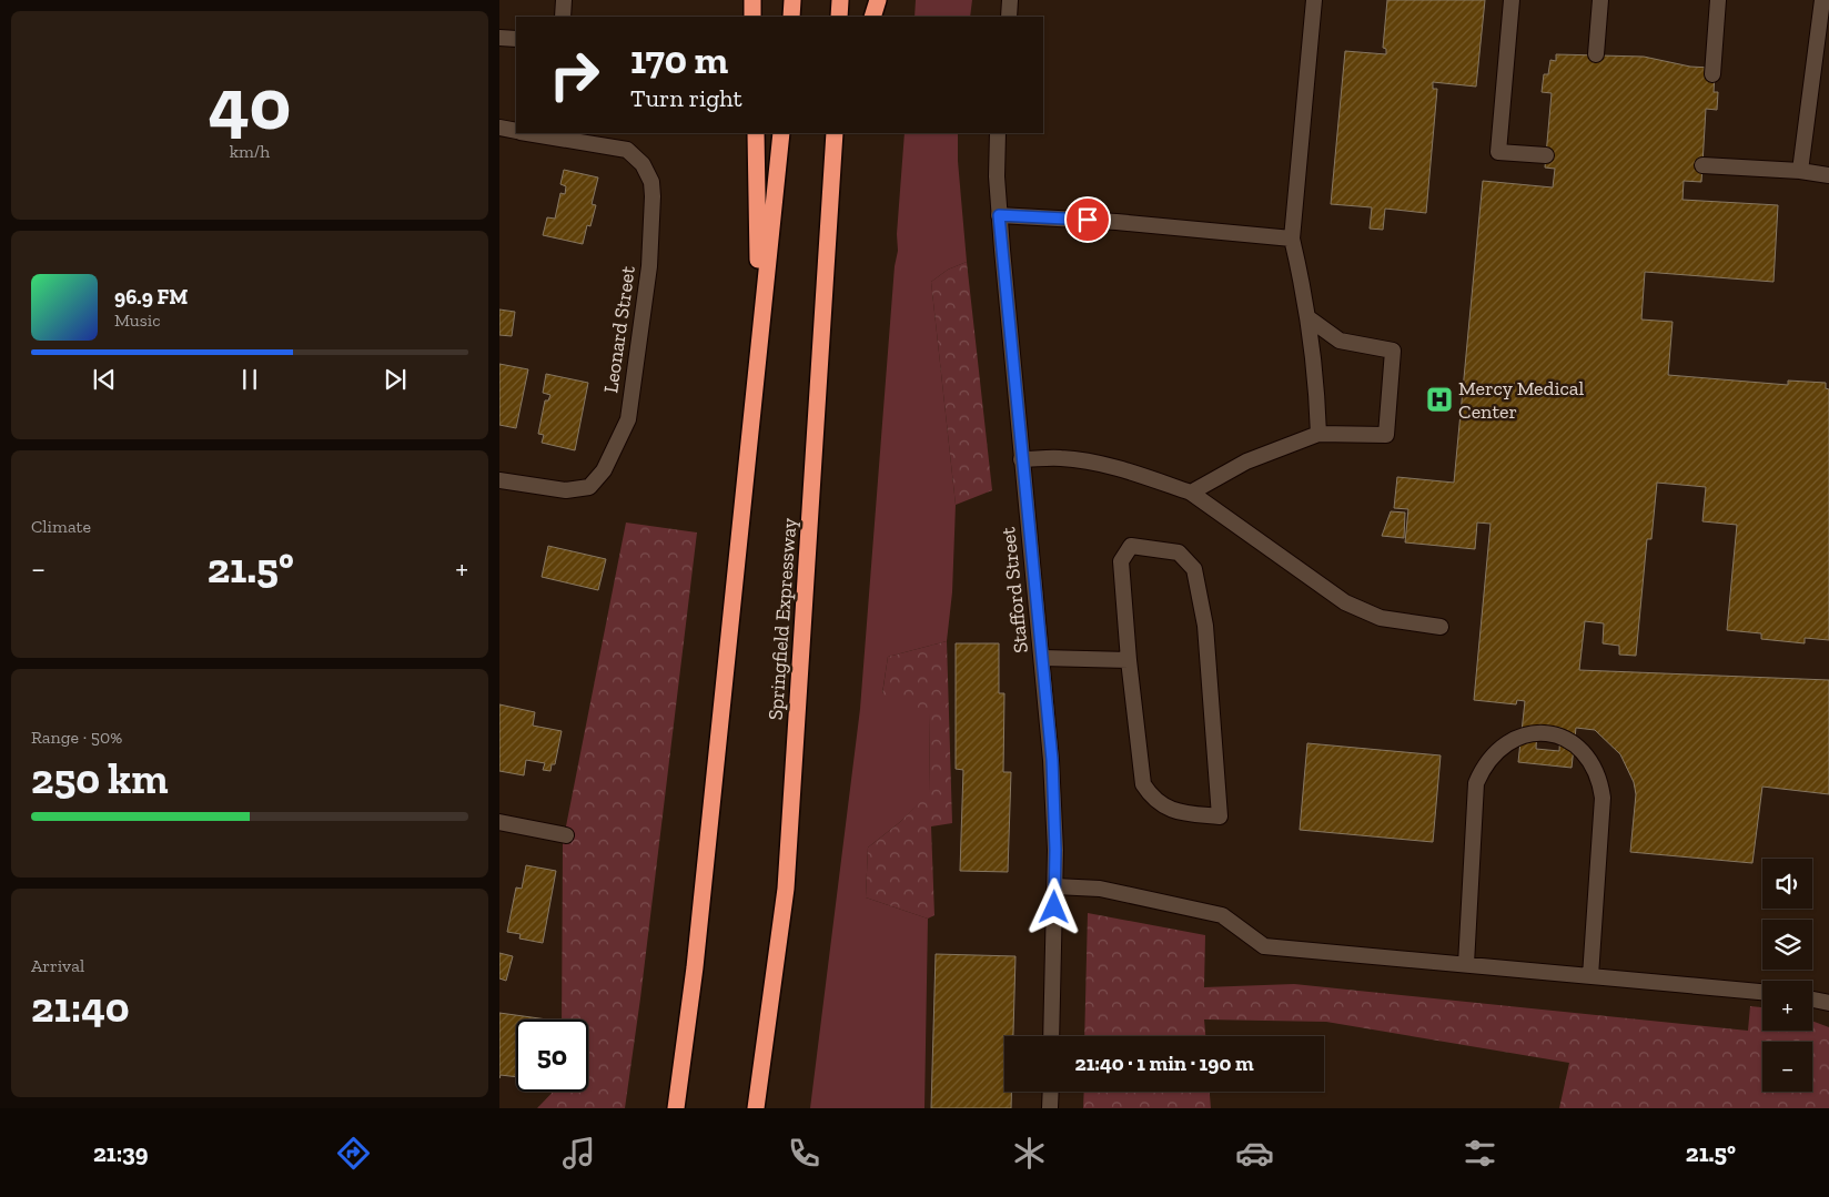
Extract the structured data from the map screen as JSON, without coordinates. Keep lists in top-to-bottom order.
{
  "streets": {
    "highway": ["Springfield Expressway"],
    "main road": ["Leonard Street", "Stafford Street"]
  },
  "places": {
    "hospital": ["Mercy Medical Center"]
  },
  "page": {
    "tile": [
      ["40", "km/h"],
      "Climate",
      ["Range · 50%", "250 km"],
      ["Arrival", "21:40"]
    ],
    "turn": ["170 m", "Turn right"],
    "song": ["96.9 FM", "Music"],
    "heat": ["−", "21.5°", "+"],
    "map_buttons": ["+", "−"],
    "limit": "50",
    "trip": "21:40 · 1 min · 190 m",
    "tabs": ["21:39", "21.5°"]
  }
}
